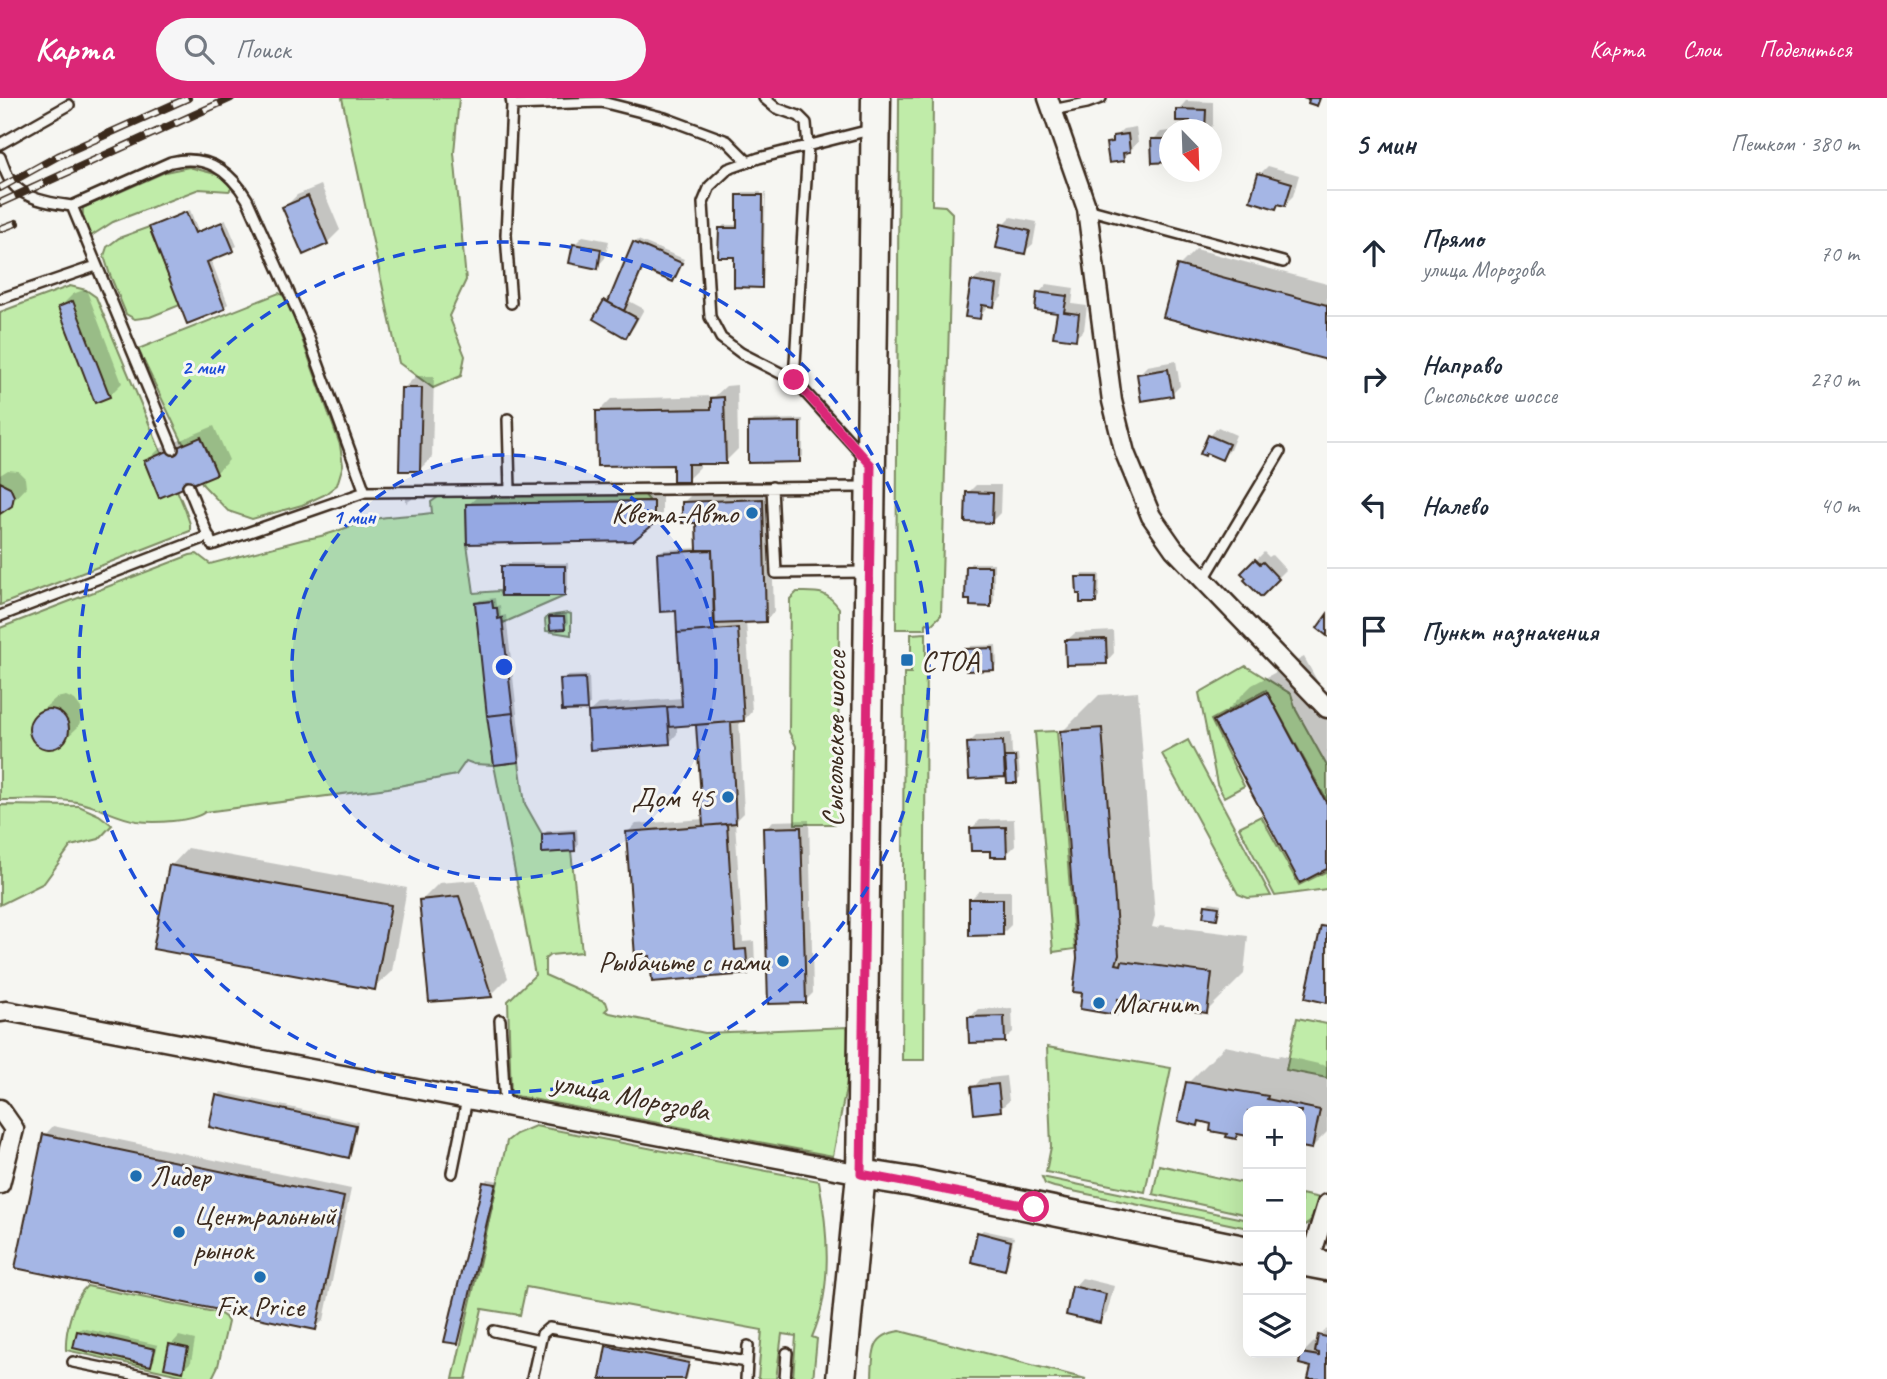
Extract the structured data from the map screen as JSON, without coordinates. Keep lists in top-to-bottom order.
{
  "streets": {
    "main road": ["Сысольское шоссе", "улица Морозова"]
  },
  "crossings": [
    ["Сысольское шоссе", "улица Морозова"]
  ],
  "places": {
    "other": [
      "Квета-Авто",
      "Дом 45",
      "Рыбачьте с нами",
      "Магнит",
      "Лидер",
      "Центральный рынок",
      "Fix Price"
    ],
    "transit": ["СТОА"]
  },
  "north": "bottom right",
  "page": {
    "header": "Карта",
    "search": "Поиск",
    "nav": ["Карта", "Слои", "Поделиться"],
    "heading": ["5 мин", "Пешком · 380 m"],
    "list": [
      ["Прямо", "улица Морозова", "70 m"],
      ["Направо", "Сысольское шоссе", "270 m"],
      ["Налево", "40 m"],
      "Пункт назначения"
    ],
    "map_buttons": ["+", "−"]
  },
  "rings": ["2 мин", "1 мин"]
}
